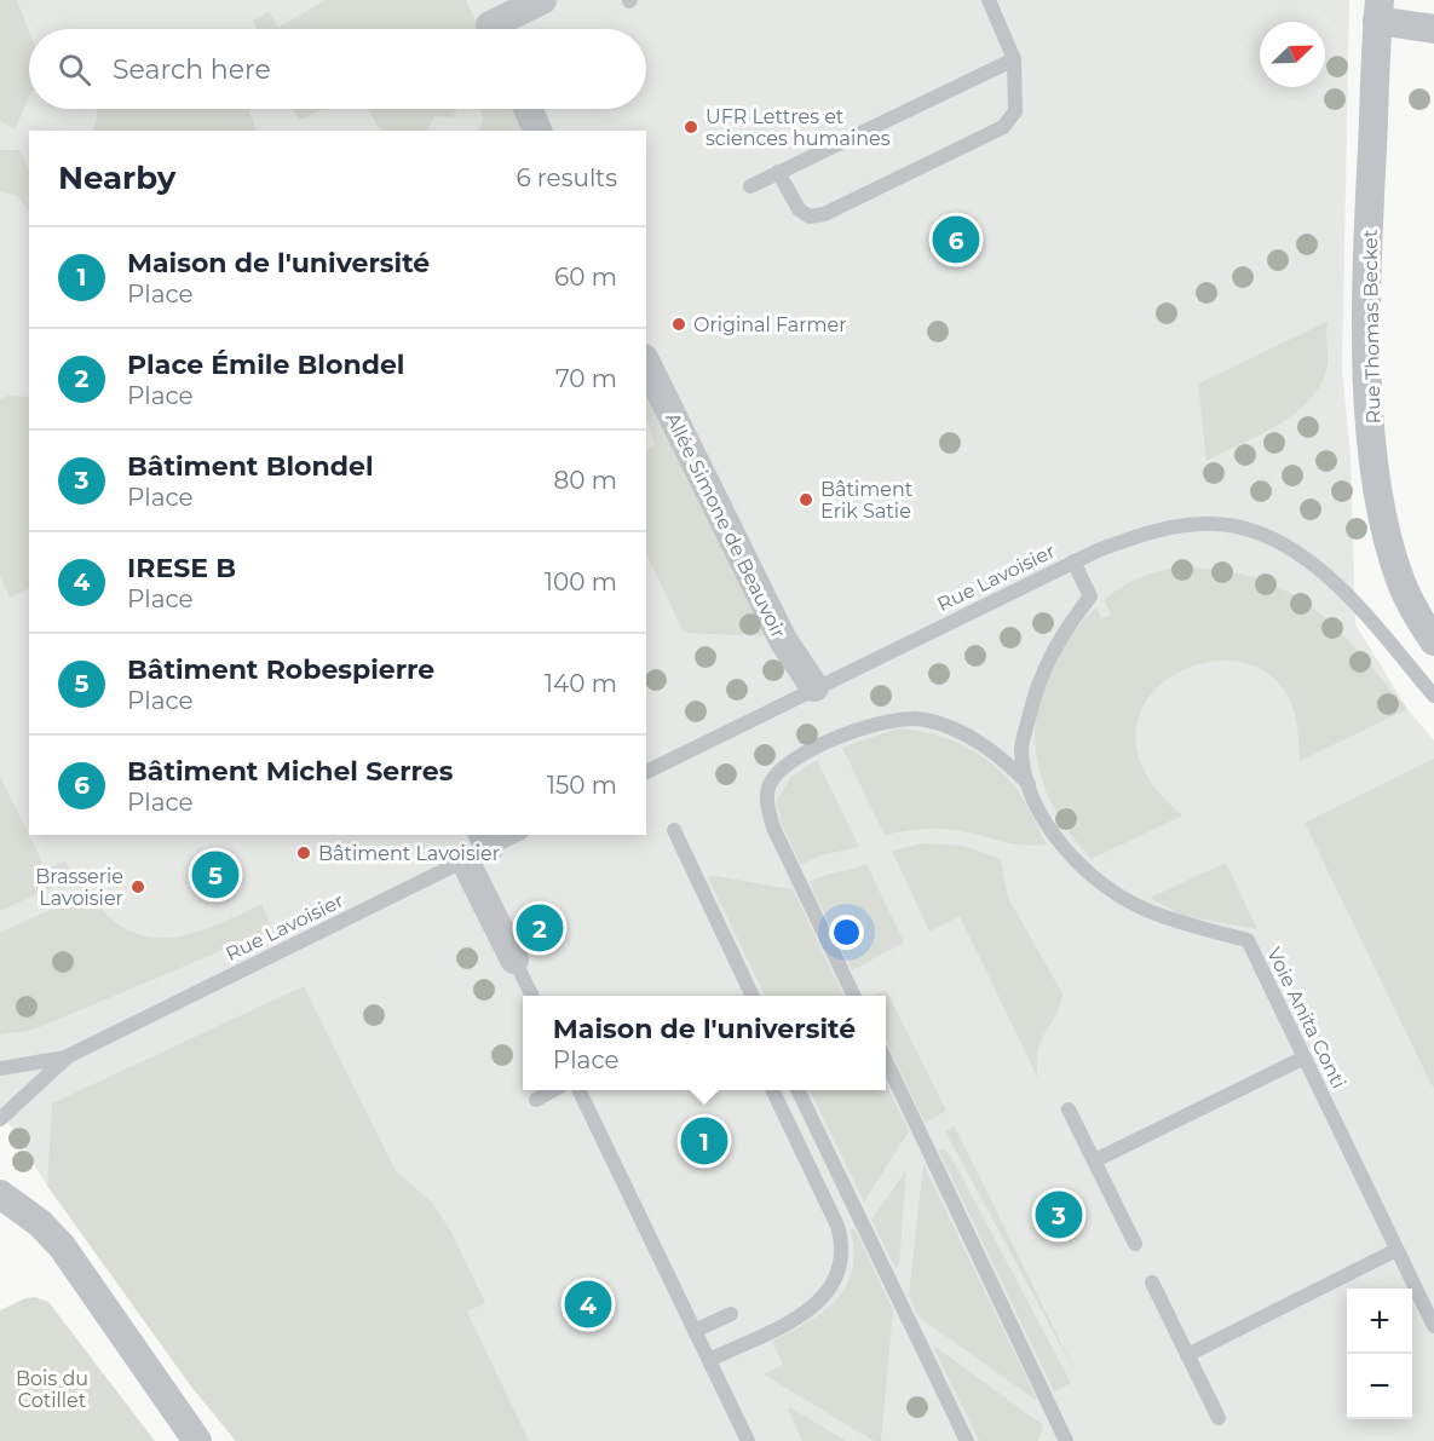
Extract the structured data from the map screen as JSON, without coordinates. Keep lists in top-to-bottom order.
{
  "streets": {
    "street": ["Rue Thomas Becket", "Allée Simone de Beauvoir"],
    "lane": ["Rue Lavoisier", "Voie Anita Conti"]
  },
  "crossings": [
    ["Allée Simone de Beauvoir", "Rue Lavoisier"],
    ["Rue Lavoisier", "Voie Anita Conti"]
  ],
  "parks": ["Bois du Cotillet"],
  "places": [
    "UFR Lettres et sciences humaines",
    "Original Farmer",
    "Bâtiment Erik Satie",
    "Bâtiment Lavoisier",
    "Brasserie Lavoisier"
  ],
  "north": "top right",
  "page": {
    "search": "Search here",
    "heading": ["Nearby", "6 results"],
    "pins": [
      "6",
      "5",
      "2",
      "1",
      "3",
      "4"
    ],
    "list": [
      {
        "mark": "1",
        "name": "Maison de l'université",
        "note": "Place",
        "value": "60 m"
      },
      {
        "mark": "2",
        "name": "Place Émile Blondel",
        "note": "Place",
        "value": "70 m"
      },
      {
        "mark": "3",
        "name": "Bâtiment Blondel",
        "note": "Place",
        "value": "80 m"
      },
      {
        "mark": "4",
        "name": "IRESE B",
        "note": "Place",
        "value": "100 m"
      },
      {
        "mark": "5",
        "name": "Bâtiment Robespierre",
        "note": "Place",
        "value": "140 m"
      },
      {
        "mark": "6",
        "name": "Bâtiment Michel Serres",
        "note": "Place",
        "value": "150 m"
      }
    ],
    "popup": ["Maison de l'université", "Place"],
    "map_buttons": ["+", "−"]
  }
}
